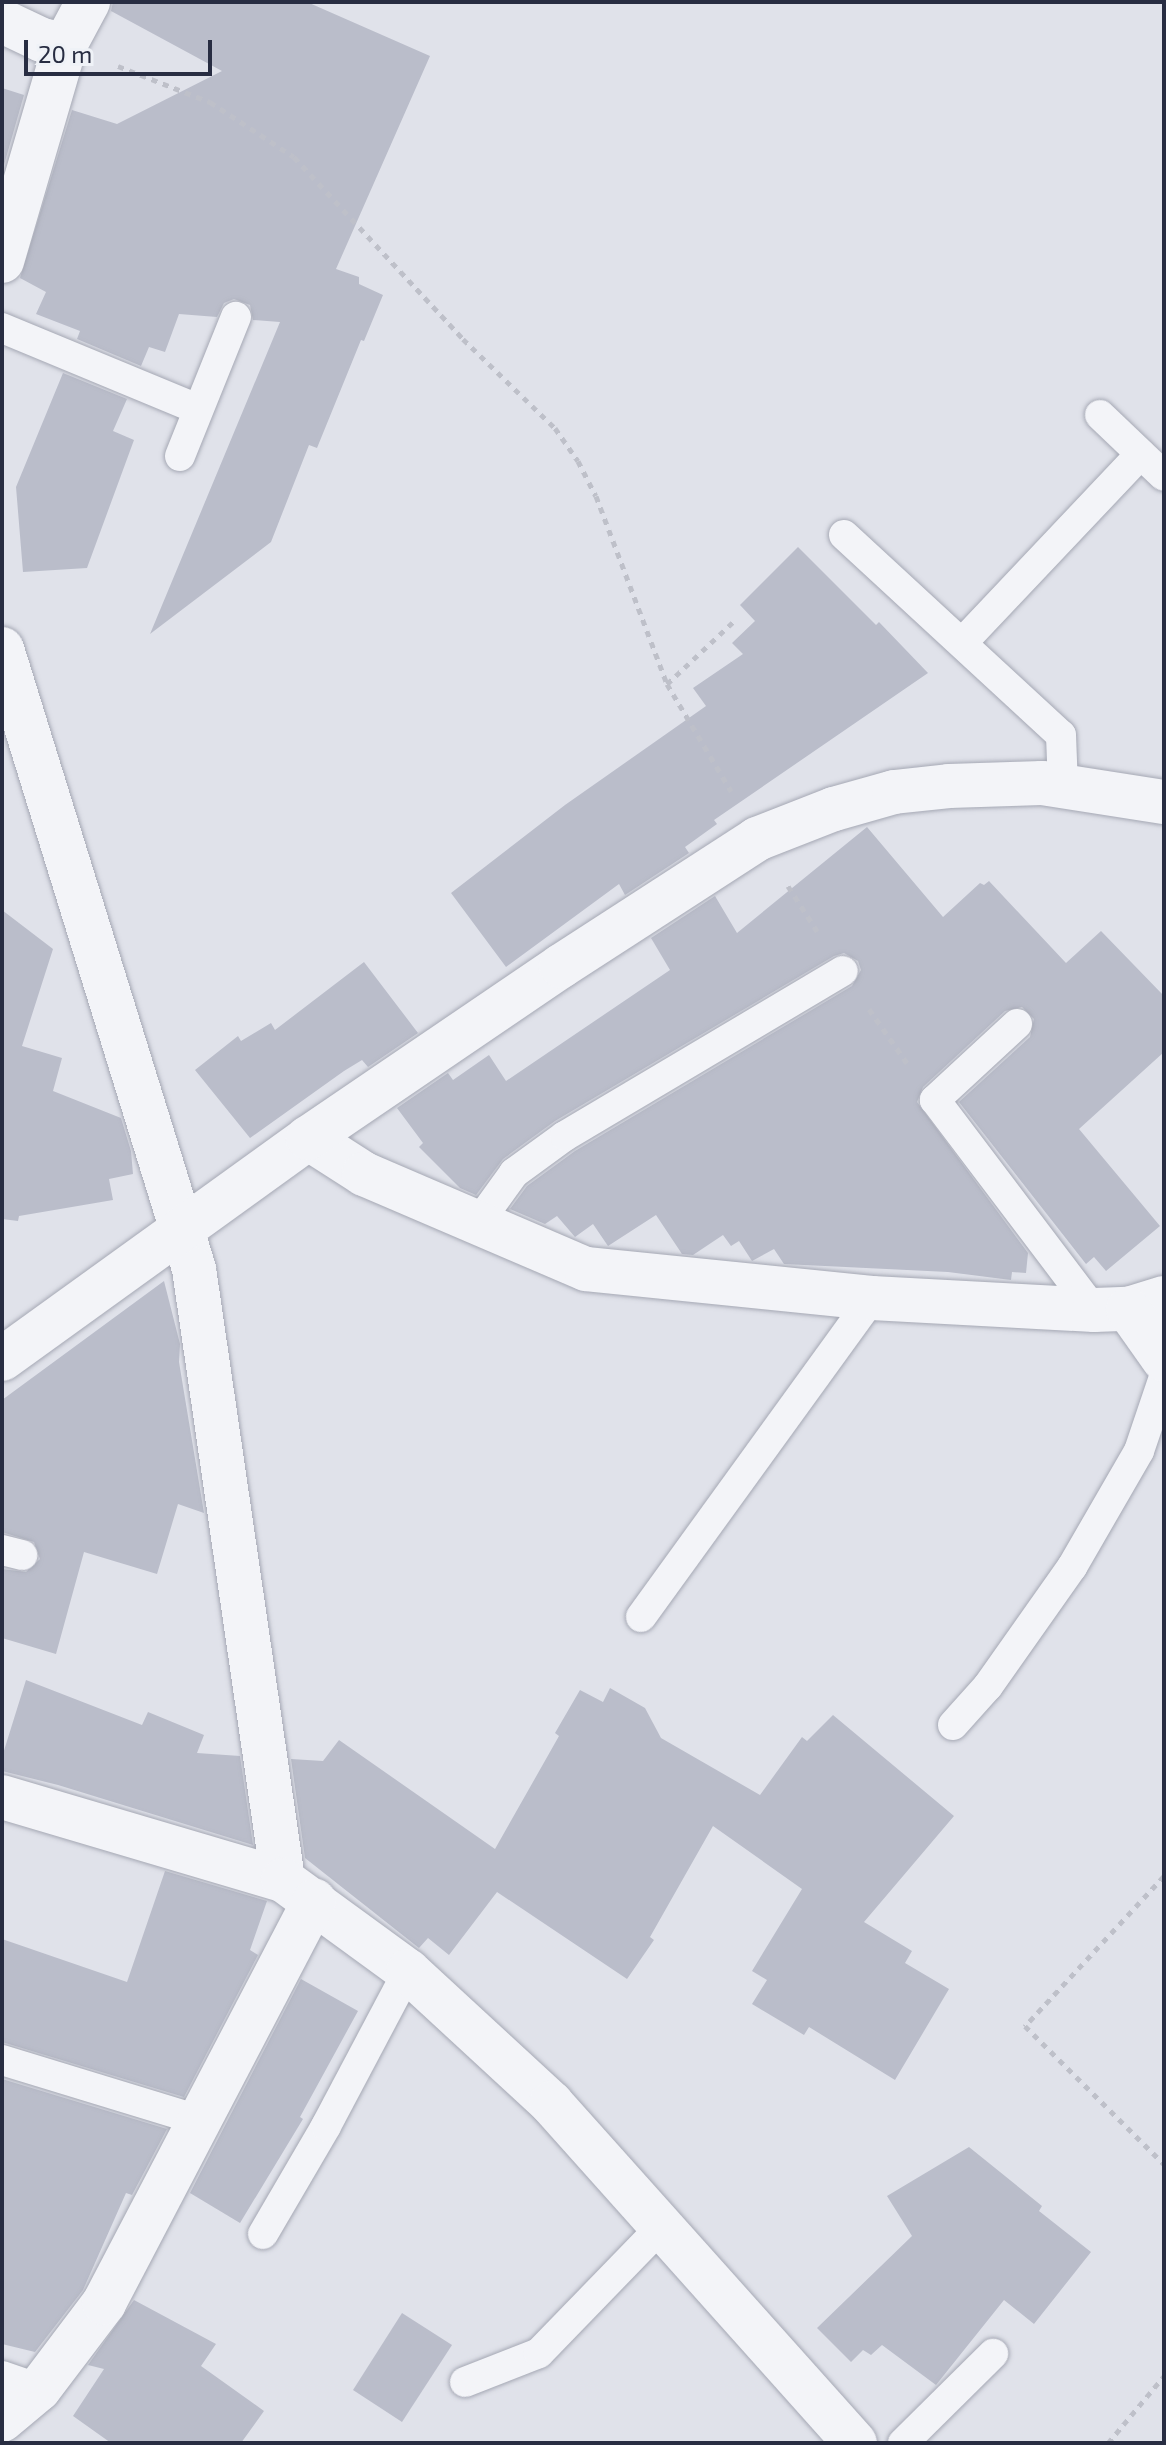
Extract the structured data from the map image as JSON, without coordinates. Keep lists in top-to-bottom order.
{
  "scale_bar": "20 m"
}
